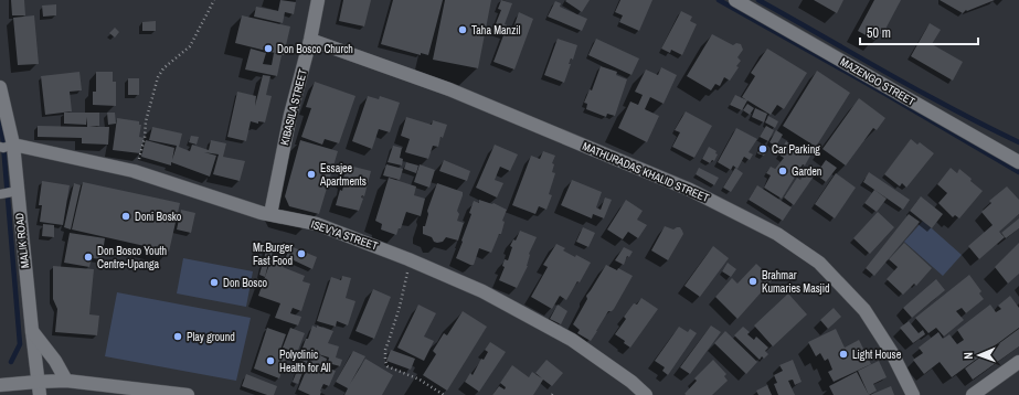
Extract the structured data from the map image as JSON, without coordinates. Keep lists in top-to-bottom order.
{
  "streets": {
    "street": [
      "MAZENGO STREET",
      "KIBASILA STREET",
      "MATHURADAS KHALID STREET",
      "ISEVYA STREET",
      "MALIK ROAD"
    ]
  },
  "crossings": [
    ["KIBASILA STREET", "MATHURADAS KHALID STREET"],
    ["KIBASILA STREET", "ISEVYA STREET"],
    ["ISEVYA STREET", "MALIK ROAD"]
  ],
  "places": [
    "Taha Manzil",
    "Don Bosco Church",
    "Car Parking",
    "Garden",
    "Essajee Apartments",
    "Doni Bosko",
    "Mr.Burger Fast Food",
    "Don Bosco Youth Centre-Upanga",
    "Brahmar Kumaries Masjid",
    "Don Bosco",
    "Play ground",
    "Light House",
    "Polyclinic Health for All"
  ],
  "scale_bar": "50 m",
  "north": "left"
}
